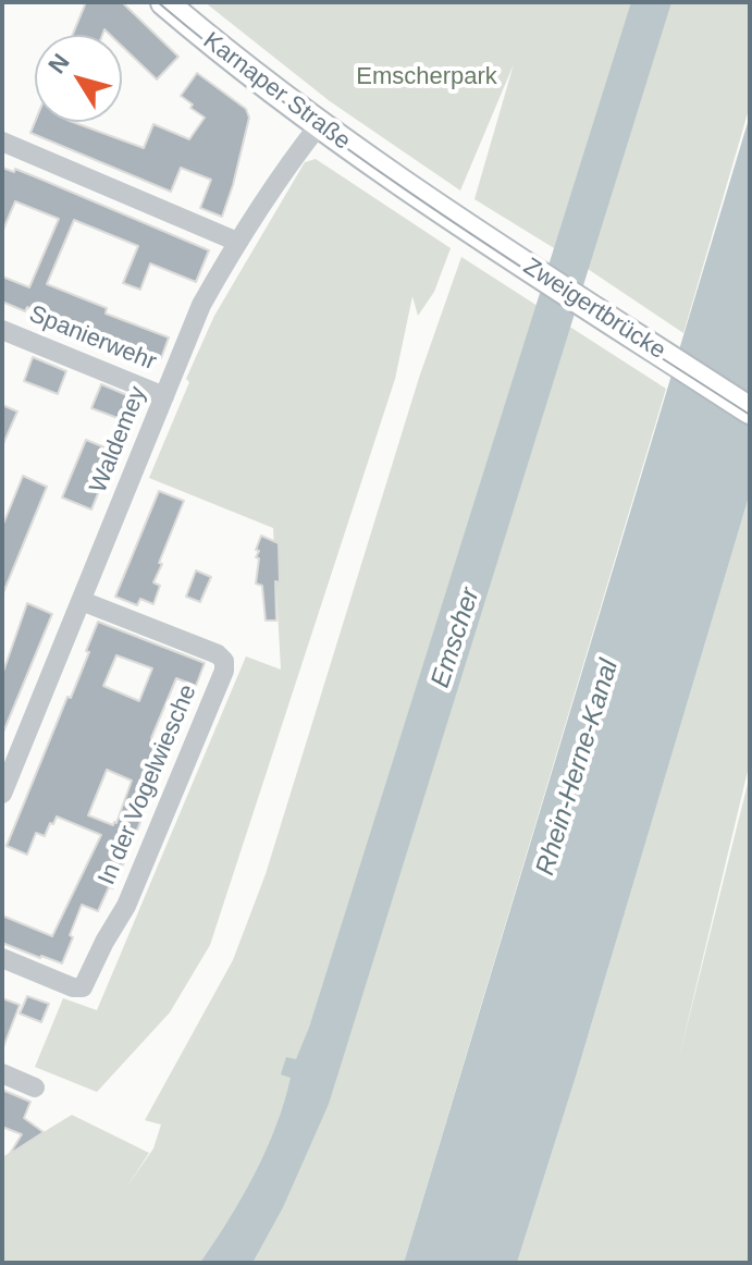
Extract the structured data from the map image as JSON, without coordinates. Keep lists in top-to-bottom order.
{
  "streets": {
    "main road": ["Karnaper Straße", "Zweigertbrücke"],
    "street": ["Spanierwehr", "Waldemey", "In der Vogelwiesche"]
  },
  "crossings": [
    ["Karnaper Straße", "Zweigertbrücke"],
    ["Karnaper Straße", "Waldemey"],
    ["Spanierwehr", "Waldemey"],
    ["Waldemey", "In der Vogelwiesche"]
  ],
  "water": ["Emscher", "Rhein-Herne-Kanal"],
  "parks": ["Emscherpark"],
  "north": "top left"
}
